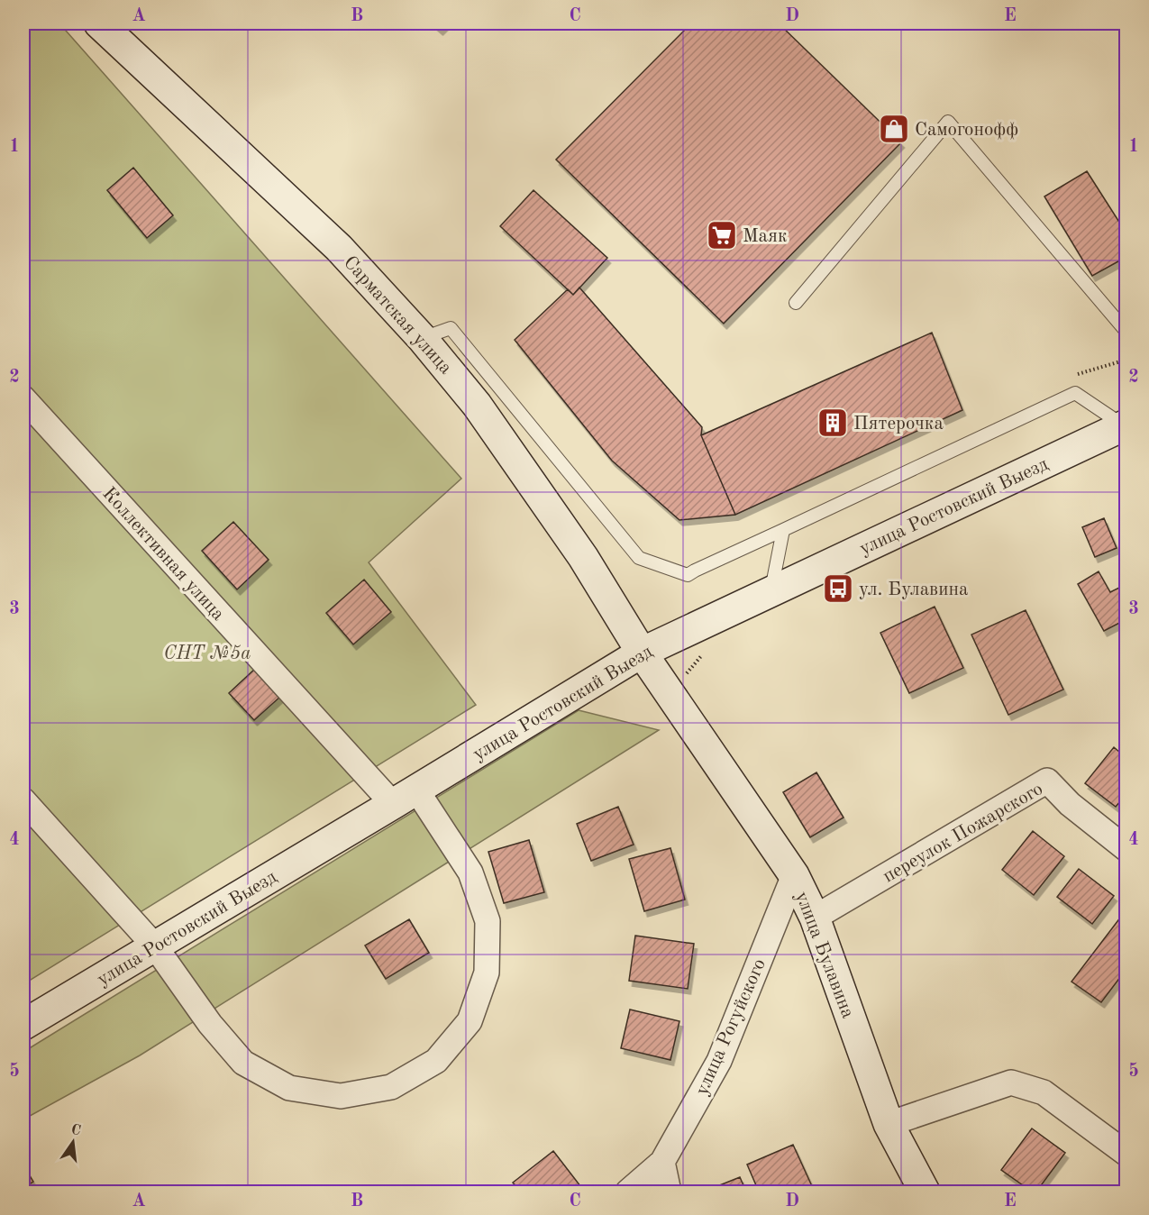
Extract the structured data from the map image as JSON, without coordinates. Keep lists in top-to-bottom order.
{
  "streets": {
    "main road": ["Сарматская улица", "улица Ростовский Выезд", "улица Булавина"],
    "street": ["Коллективная улица", "переулок Пожарского", "улица Рогуйского"]
  },
  "crossings": [
    ["Сарматская улица", "улица Ростовский Выезд"],
    ["Сарматская улица", "улица Булавина"],
    ["улица Ростовский Выезд", "Коллективная улица"],
    ["улица Ростовский Выезд", "улица Булавина"],
    ["переулок Пожарского", "улица Булавина"],
    ["улица Булавина", "улица Рогуйского"]
  ],
  "parks": ["СНТ №5а"],
  "places": {
    "shop": ["Самогонофф"],
    "supermarket": ["Маяк"],
    "building": ["Пятерочка"],
    "bus stop": ["ул. Булавина"]
  },
  "north": "top",
  "grid": {
    "columns": [
      "A",
      "B",
      "C",
      "D",
      "E"
    ],
    "rows": [
      "1",
      "2",
      "3",
      "4",
      "5"
    ]
  }
}
